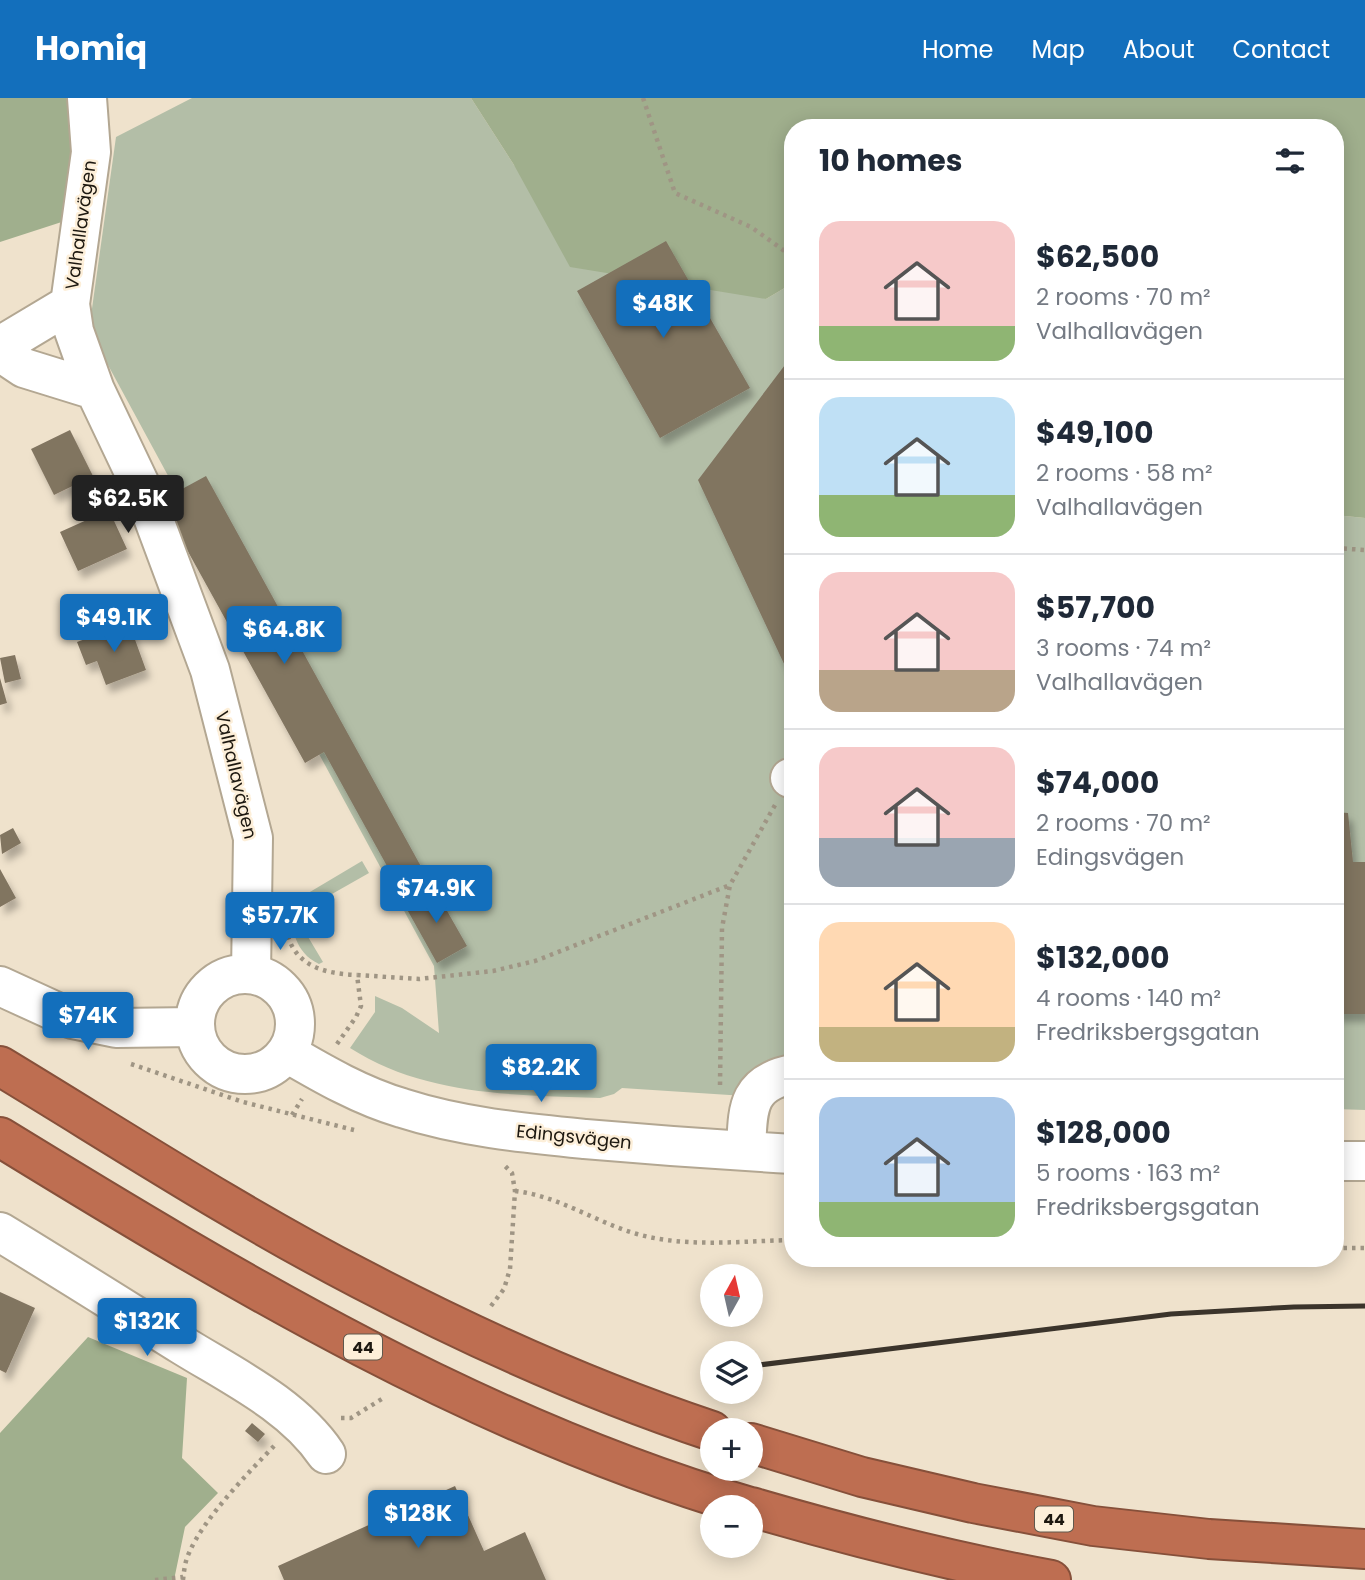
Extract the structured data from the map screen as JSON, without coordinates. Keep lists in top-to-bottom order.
{
  "streets": {
    "highway": ["44"],
    "street": ["Valhallavägen", "Edingsvägen"]
  },
  "crossings": [
    ["Valhallavägen", "Edingsvägen"]
  ],
  "north": "top",
  "page": {
    "header": "Homiq",
    "nav": [
      "Home",
      "Map",
      "About",
      "Contact"
    ],
    "heading": "10 homes",
    "list": [
      {
        "name": "$62,500",
        "note": "2 rooms · 70 m² · Valhallavägen"
      },
      {
        "name": "$49,100",
        "note": "2 rooms · 58 m² · Valhallavägen"
      },
      {
        "name": "$57,700",
        "note": "3 rooms · 74 m² · Valhallavägen"
      },
      {
        "name": "$74,000",
        "note": "2 rooms · 70 m² · Edingsvägen"
      },
      {
        "name": "$132,000",
        "note": "4 rooms · 140 m² · Fredriksbergsgatan"
      },
      {
        "name": "$128,000",
        "note": "5 rooms · 163 m² · Fredriksbergsgatan"
      }
    ],
    "price": [
      "$48K",
      "$62.5K",
      "$49.1K",
      "$64.8K",
      "$74.9K",
      "$57.7K",
      "$74K",
      "$82.2K",
      "$132K",
      "$128K"
    ],
    "map_buttons": ["+", "−"]
  }
}
